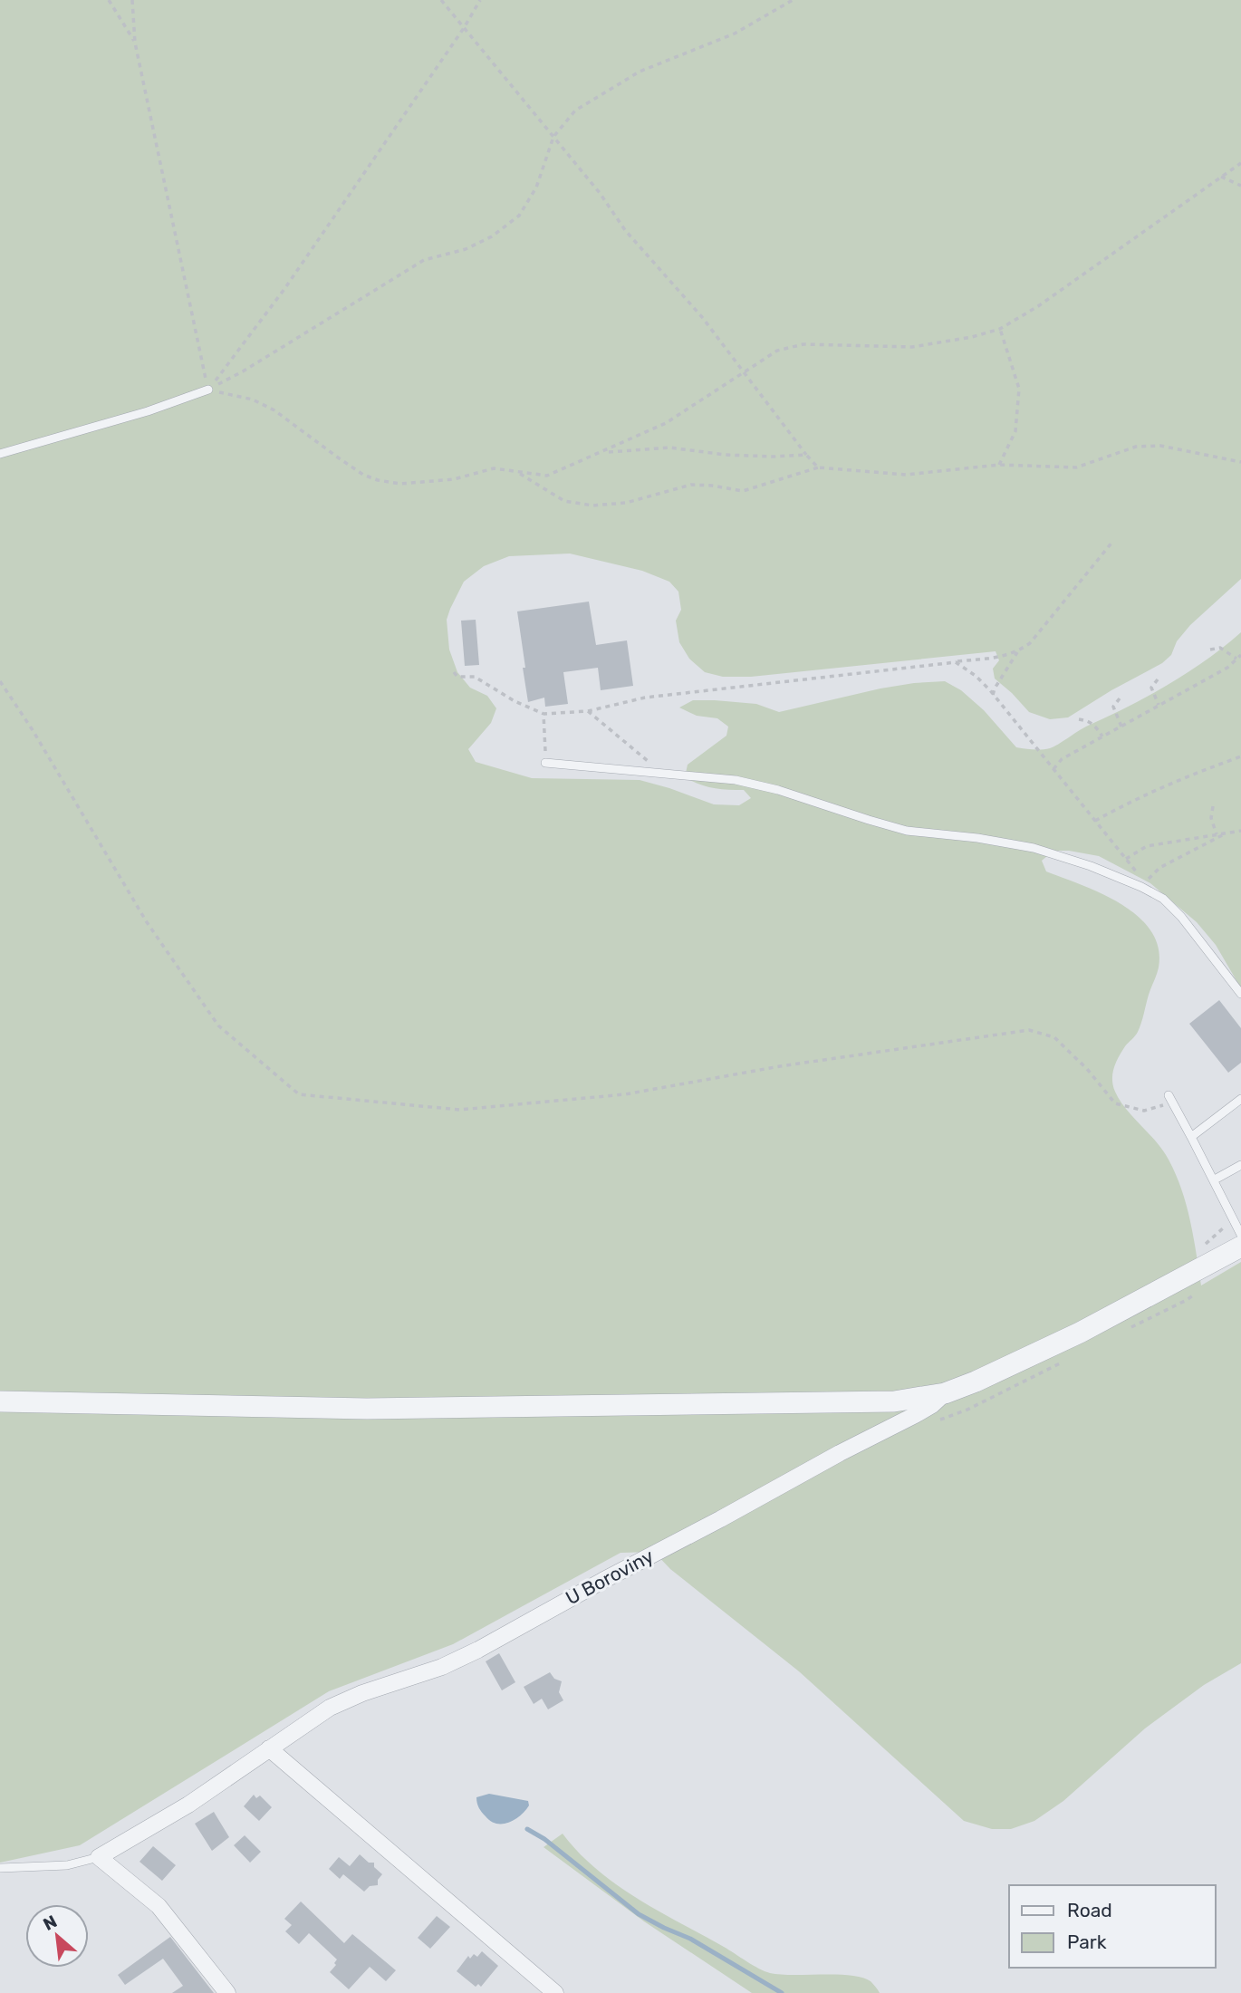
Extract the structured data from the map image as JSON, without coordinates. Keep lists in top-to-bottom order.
{
  "streets": {
    "street": ["U Boroviny"]
  },
  "legend": ["Road", "Park"],
  "north": "top left"
}
